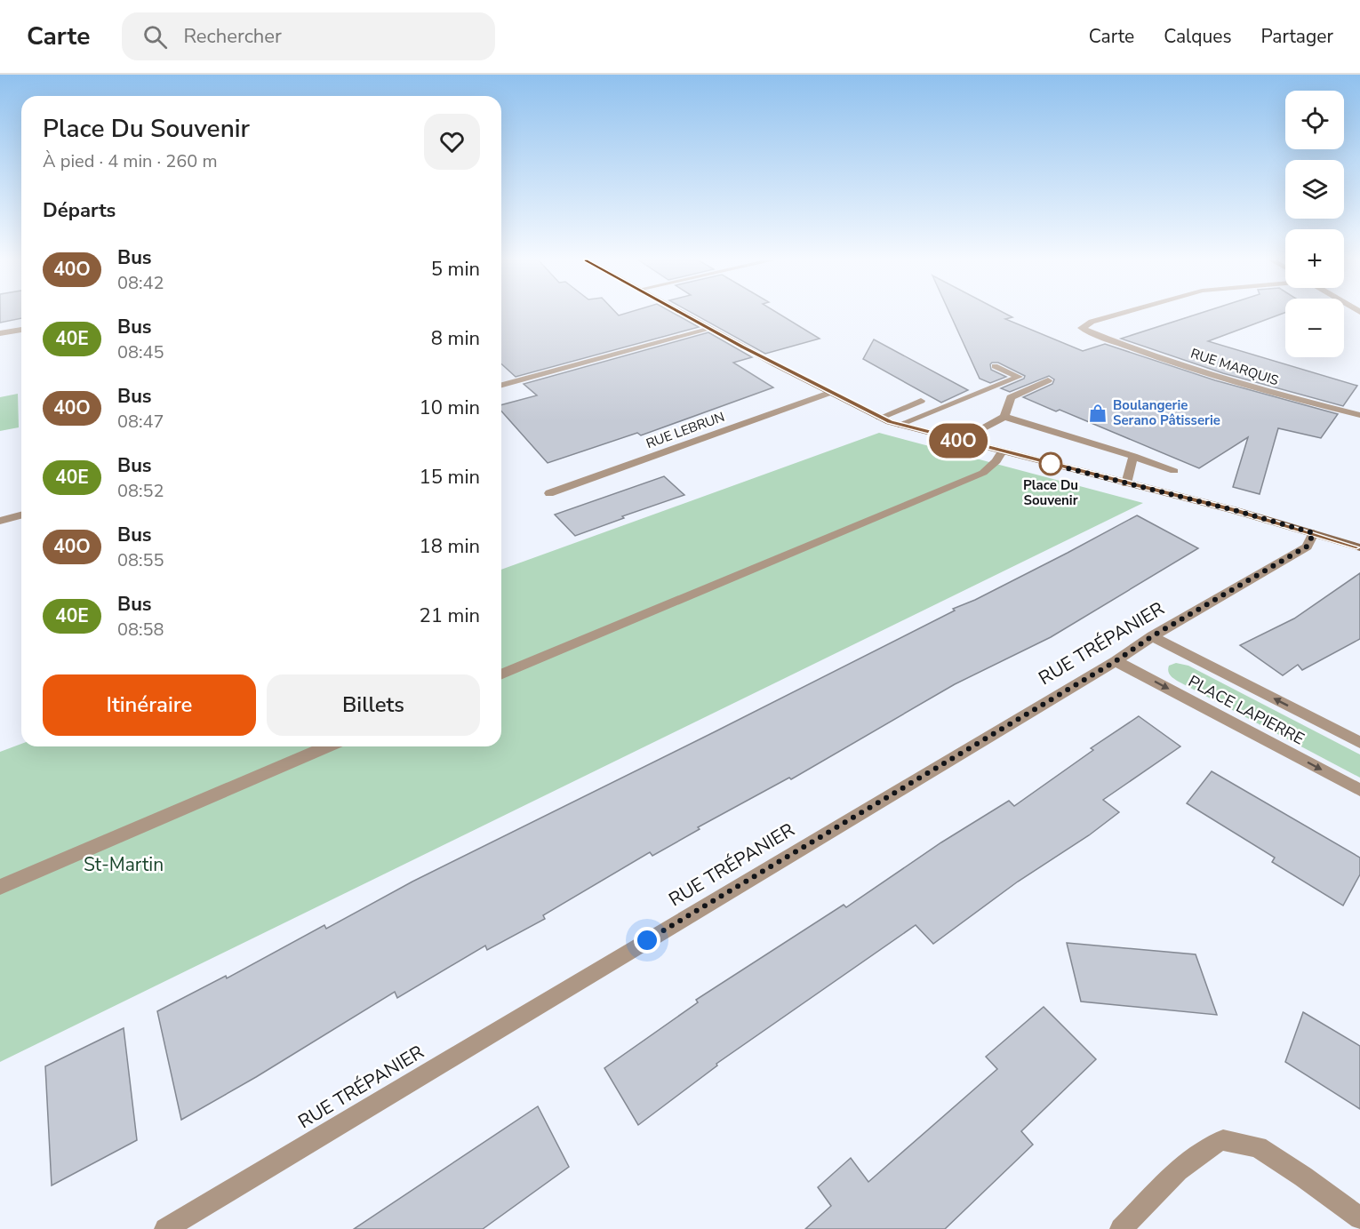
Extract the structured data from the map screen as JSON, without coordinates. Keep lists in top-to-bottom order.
{
  "streets": {
    "street": [
      "RUE MARQUIS",
      "RUE LEBRUN",
      "RUE TRÉPANIER",
      "PLACE LAPIERRE"
    ]
  },
  "crossings": [
    ["RUE TRÉPANIER", "PLACE LAPIERRE"]
  ],
  "parks": ["St-Martin"],
  "places": {
    "shop": ["Boulangerie Serano Pâtisserie"],
    "other": ["Place Du Souvenir"]
  },
  "lines": ["bus line 40O"],
  "page": {
    "header": "Carte",
    "search": "Rechercher",
    "nav": ["Carte", "Calques", "Partager"],
    "on_map": "40O",
    "map_buttons": ["+", "−"],
    "heading": [
      ["Place Du Souvenir", "À pied · 4 min · 260 m"],
      "Départs"
    ],
    "list": [
      {
        "mark": "40O",
        "name": "Bus",
        "note": "08:42",
        "value": "5 min"
      },
      {
        "mark": "40E",
        "name": "Bus",
        "note": "08:45",
        "value": "8 min"
      },
      {
        "mark": "40O",
        "name": "Bus",
        "note": "08:47",
        "value": "10 min"
      },
      {
        "mark": "40E",
        "name": "Bus",
        "note": "08:52",
        "value": "15 min"
      },
      {
        "mark": "40O",
        "name": "Bus",
        "note": "08:55",
        "value": "18 min"
      },
      {
        "mark": "40E",
        "name": "Bus",
        "note": "08:58",
        "value": "21 min"
      }
    ],
    "buttons": ["Itinéraire", "Billets"]
  }
}
